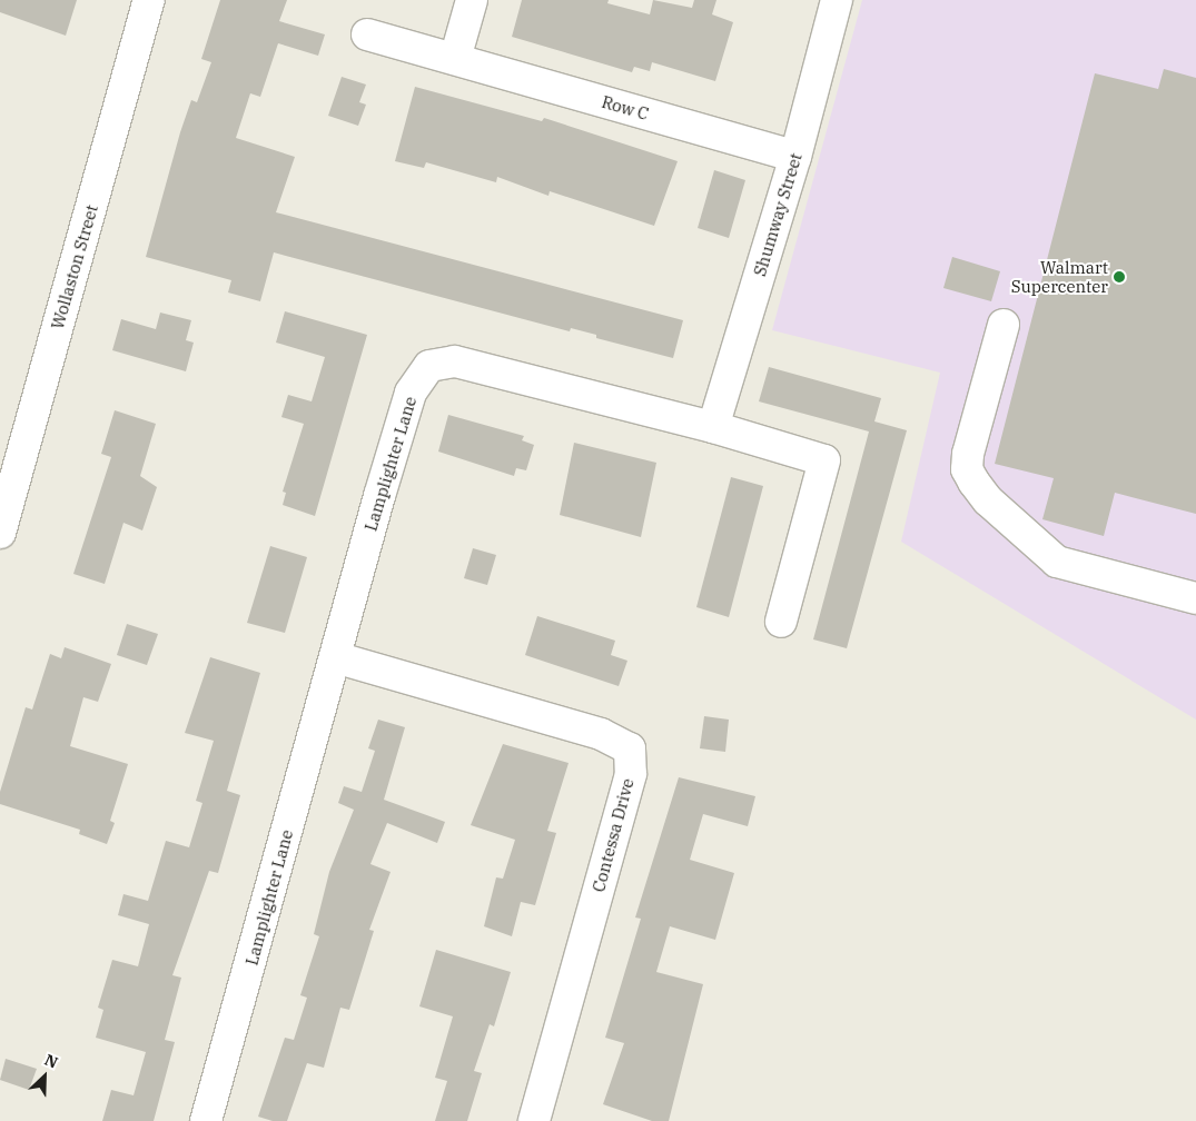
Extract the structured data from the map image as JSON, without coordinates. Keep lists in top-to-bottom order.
{
  "streets": {
    "street": [
      "Row C",
      "Shumway Street",
      "Wollaston Street",
      "Lamplighter Lane",
      "Contessa Drive"
    ]
  },
  "crossings": [
    ["Row C", "Shumway Street"],
    ["Shumway Street", "Lamplighter Lane"],
    ["Lamplighter Lane", "Contessa Drive"]
  ],
  "places": ["Walmart Supercenter"],
  "north": "top right"
}
